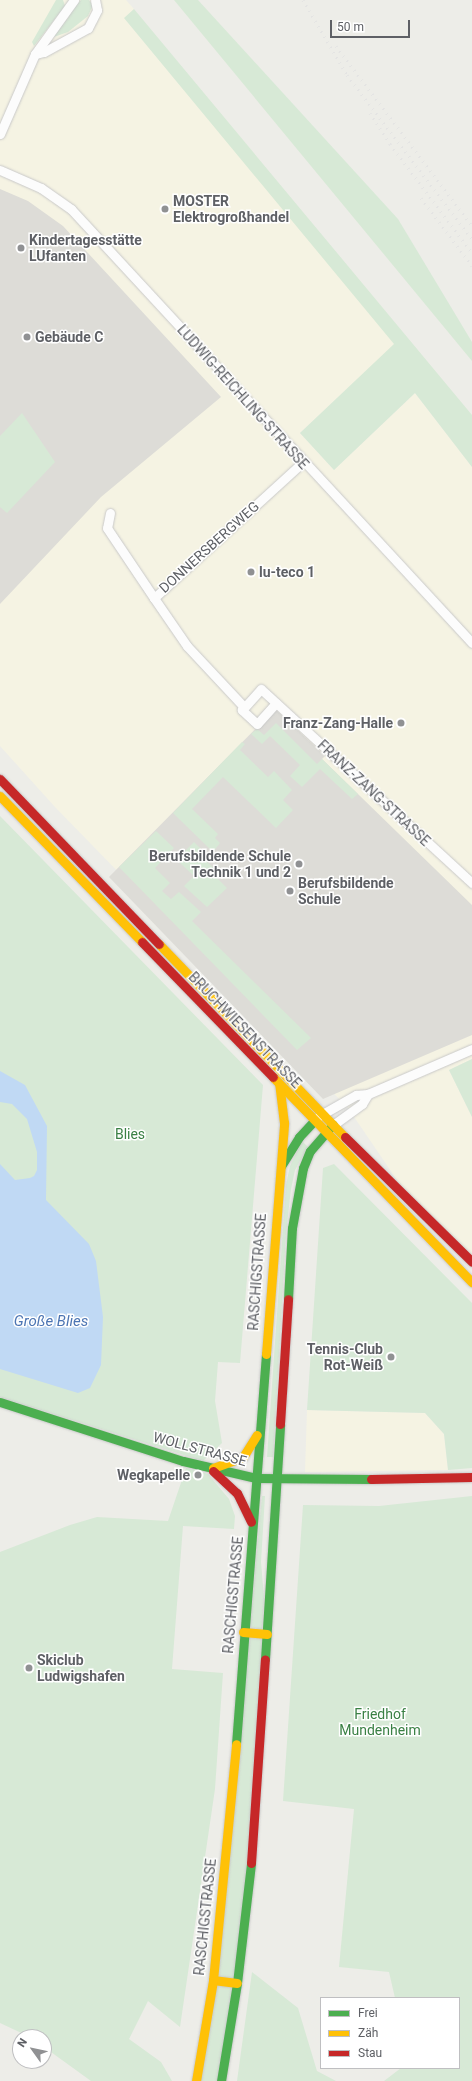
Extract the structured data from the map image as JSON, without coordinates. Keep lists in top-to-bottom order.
{
  "streets": {
    "street": [
      "LUDWIG-REICHLING-STRASSE",
      "DONNERSBERGWEG",
      "FRANZ-ZANG-STRASSE",
      "BRUCHWIESENSTRASSE",
      "RASCHIGSTRASSE",
      "WOLLSTRASSE"
    ]
  },
  "crossings": [
    ["LUDWIG-REICHLING-STRASSE", "DONNERSBERGWEG"],
    ["BRUCHWIESENSTRASSE", "RASCHIGSTRASSE"],
    ["RASCHIGSTRASSE", "WOLLSTRASSE"]
  ],
  "water": ["Große Blies"],
  "parks": ["Blies", "Friedhof Mundenheim"],
  "places": [
    "MOSTER Elektrogroßhandel",
    "Kindertagesstätte LUfanten",
    "Gebäude C",
    "lu-teco 1",
    "Franz-Zang-Halle",
    "Berufsbildende Schule Technik 1 und 2",
    "Berufsbildende Schule",
    "Tennis-Club Rot-Weiß",
    "Wegkapelle",
    "Skiclub Ludwigshafen"
  ],
  "legend": ["Frei", "Zäh", "Stau"],
  "scale_bar": "50 m",
  "north": "top left"
}
